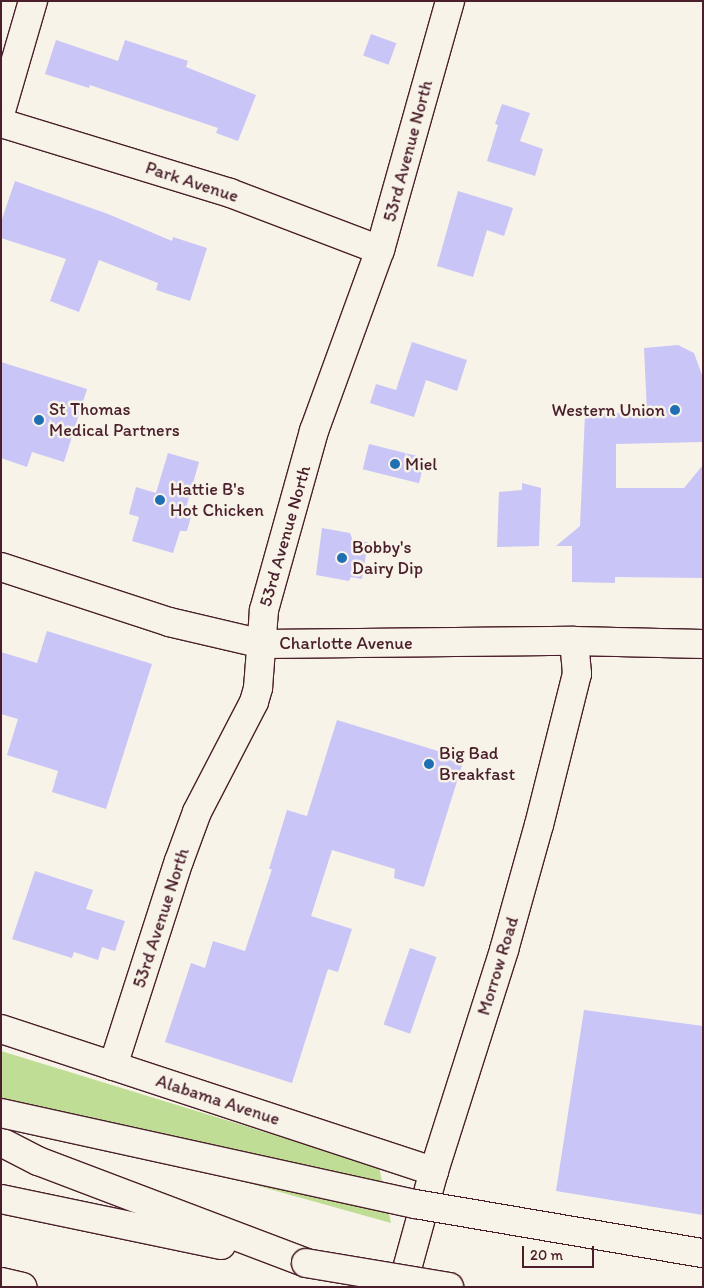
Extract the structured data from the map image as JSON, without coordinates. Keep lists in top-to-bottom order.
{
  "streets": {
    "main road": [
      "53rd Avenue North",
      "Park Avenue",
      "Charlotte Avenue",
      "Morrow Road",
      "Alabama Avenue"
    ]
  },
  "crossings": [
    ["53rd Avenue North", "Park Avenue"],
    ["53rd Avenue North", "Charlotte Avenue"],
    ["53rd Avenue North", "Alabama Avenue"],
    ["Charlotte Avenue", "Morrow Road"],
    ["Morrow Road", "Alabama Avenue"]
  ],
  "places": [
    "Western Union",
    "St Thomas Medical Partners",
    "Miel",
    "Hattie B's Hot Chicken",
    "Bobby's Dairy Dip",
    "Big Bad Breakfast"
  ],
  "scale_bar": "20 m"
}
